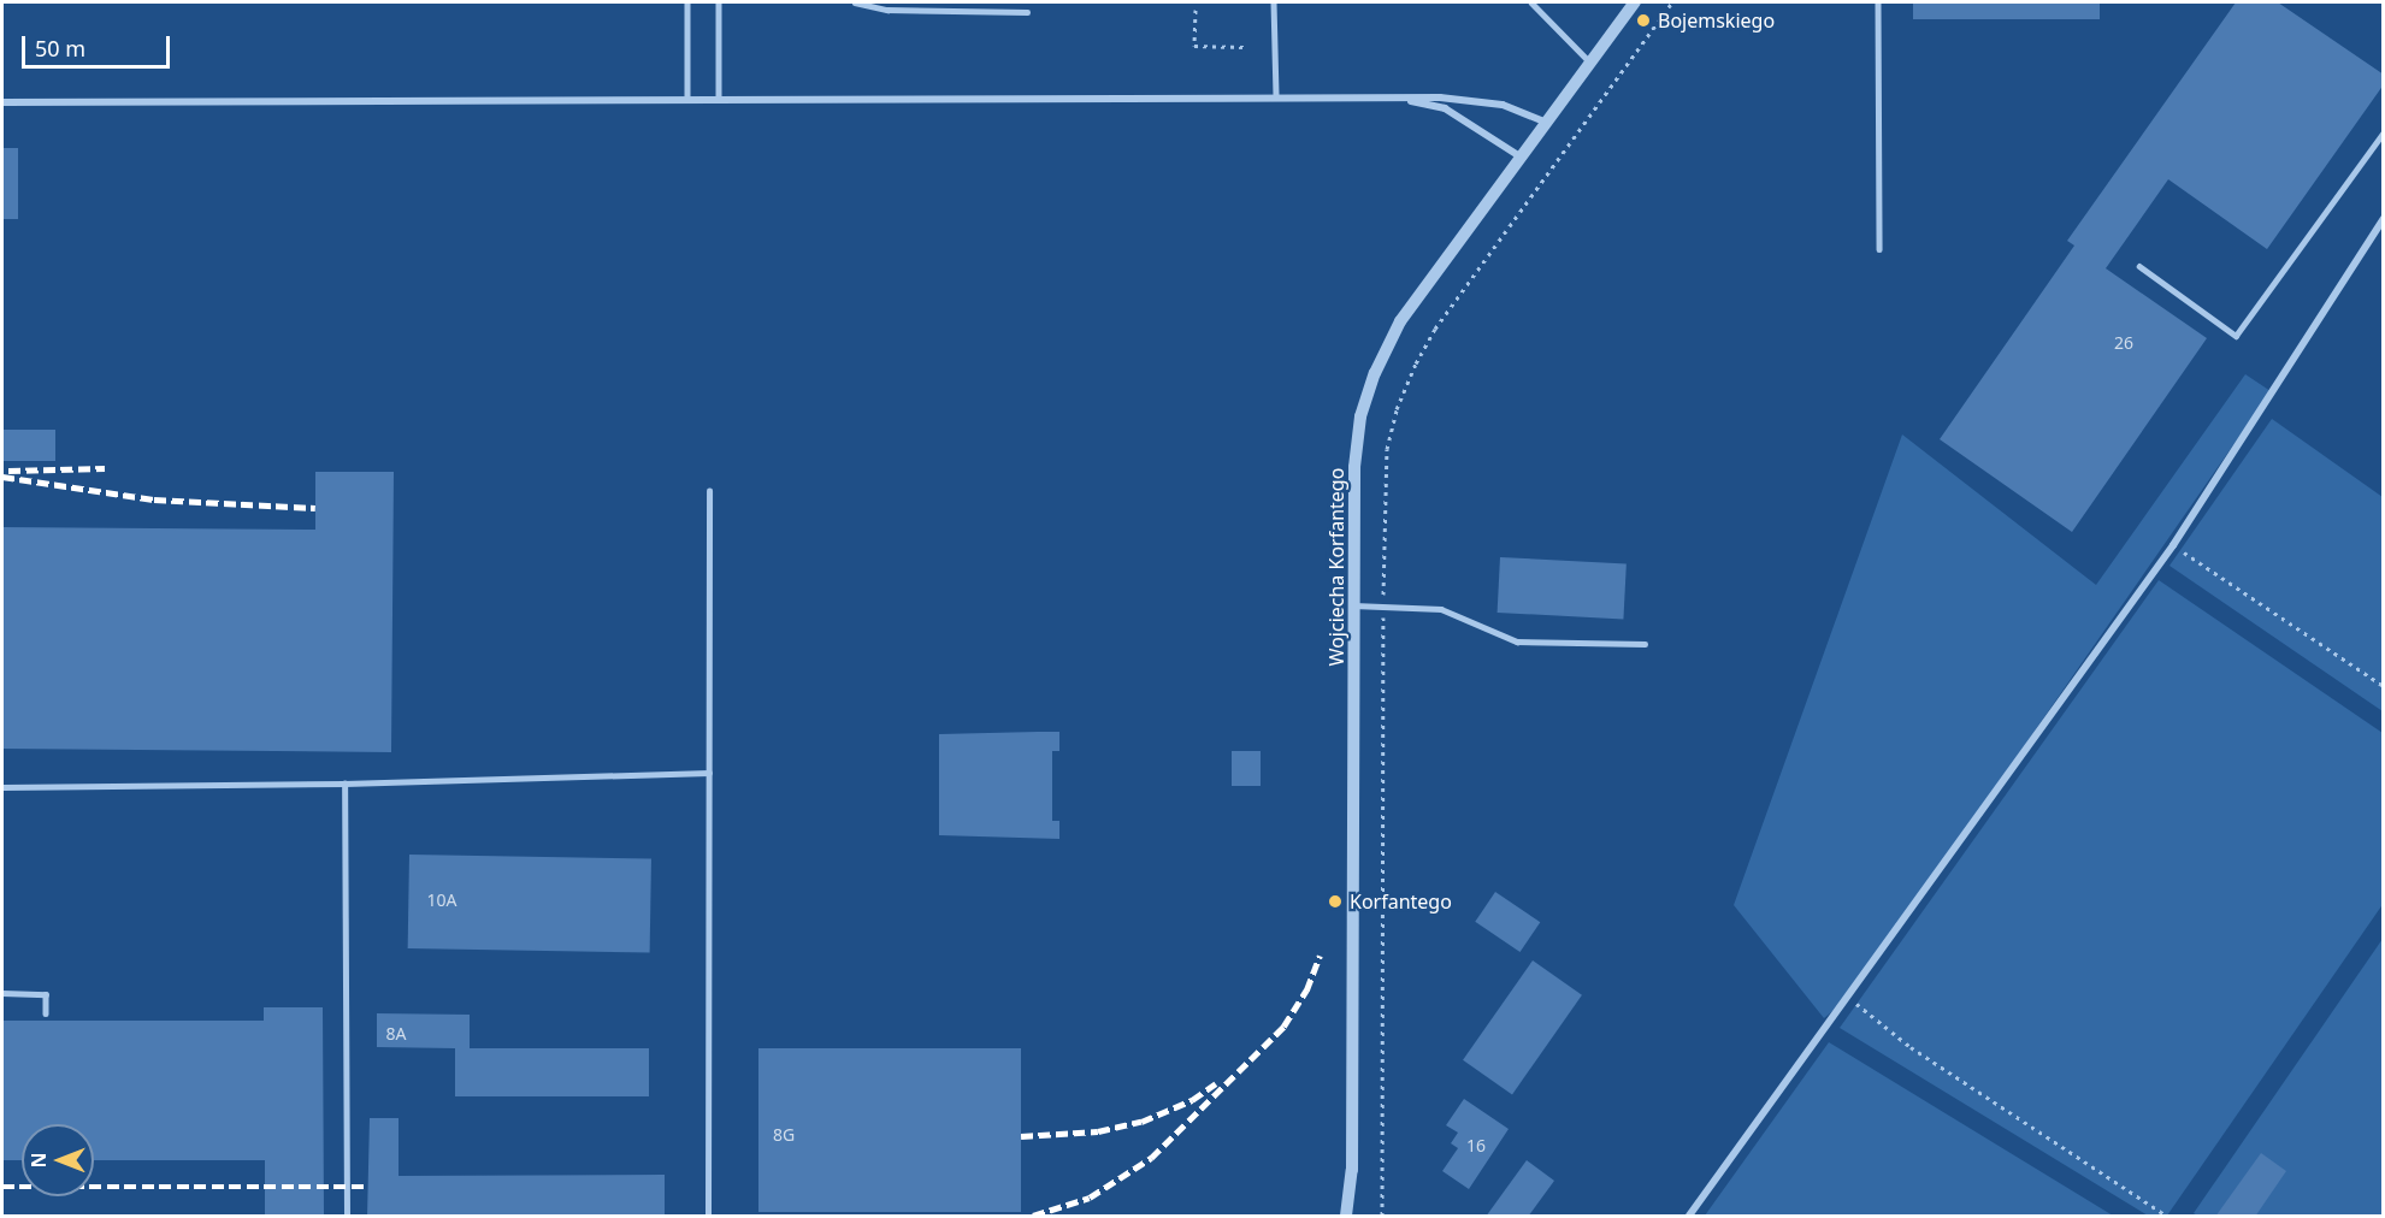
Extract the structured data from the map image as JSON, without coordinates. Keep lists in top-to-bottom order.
{
  "streets": {
    "street": ["Wojciecha Korfantego"]
  },
  "places": ["Bojemskiego", "Korfantego"],
  "house_numbers": [
    "26",
    "10A",
    "8A",
    "8G",
    "16"
  ],
  "scale_bar": "50 m",
  "north": "left"
}
